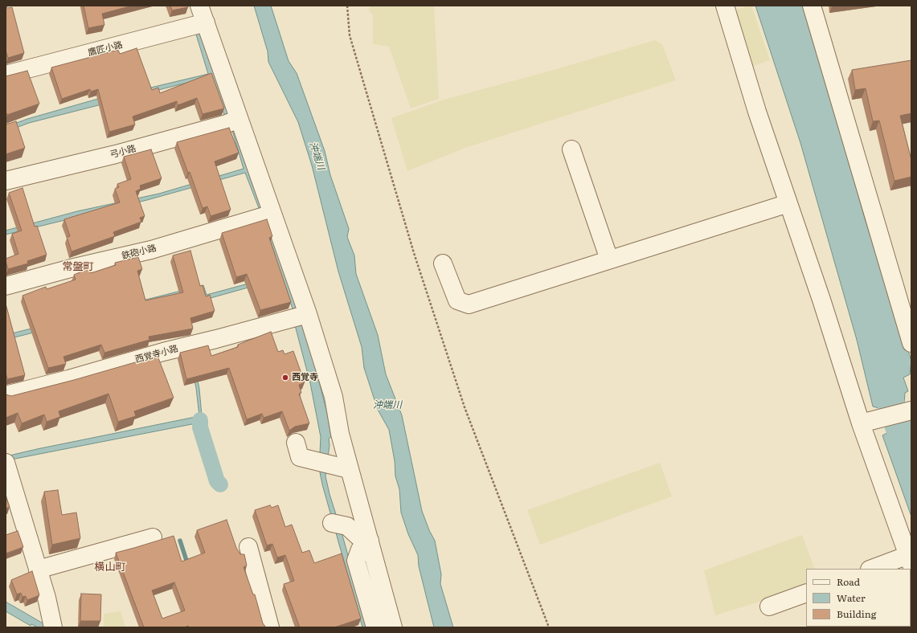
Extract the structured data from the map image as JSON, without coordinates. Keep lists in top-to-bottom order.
{
  "streets": {
    "street": [
      "鷹匠小路",
      "弓小路",
      "鉄砲小路",
      "西覚寺小路"
    ]
  },
  "districts": ["常盤町", "横山町"],
  "water": ["沖端川"],
  "places": ["西覚寺"],
  "legend": ["Road", "Water", "Building"]
}
